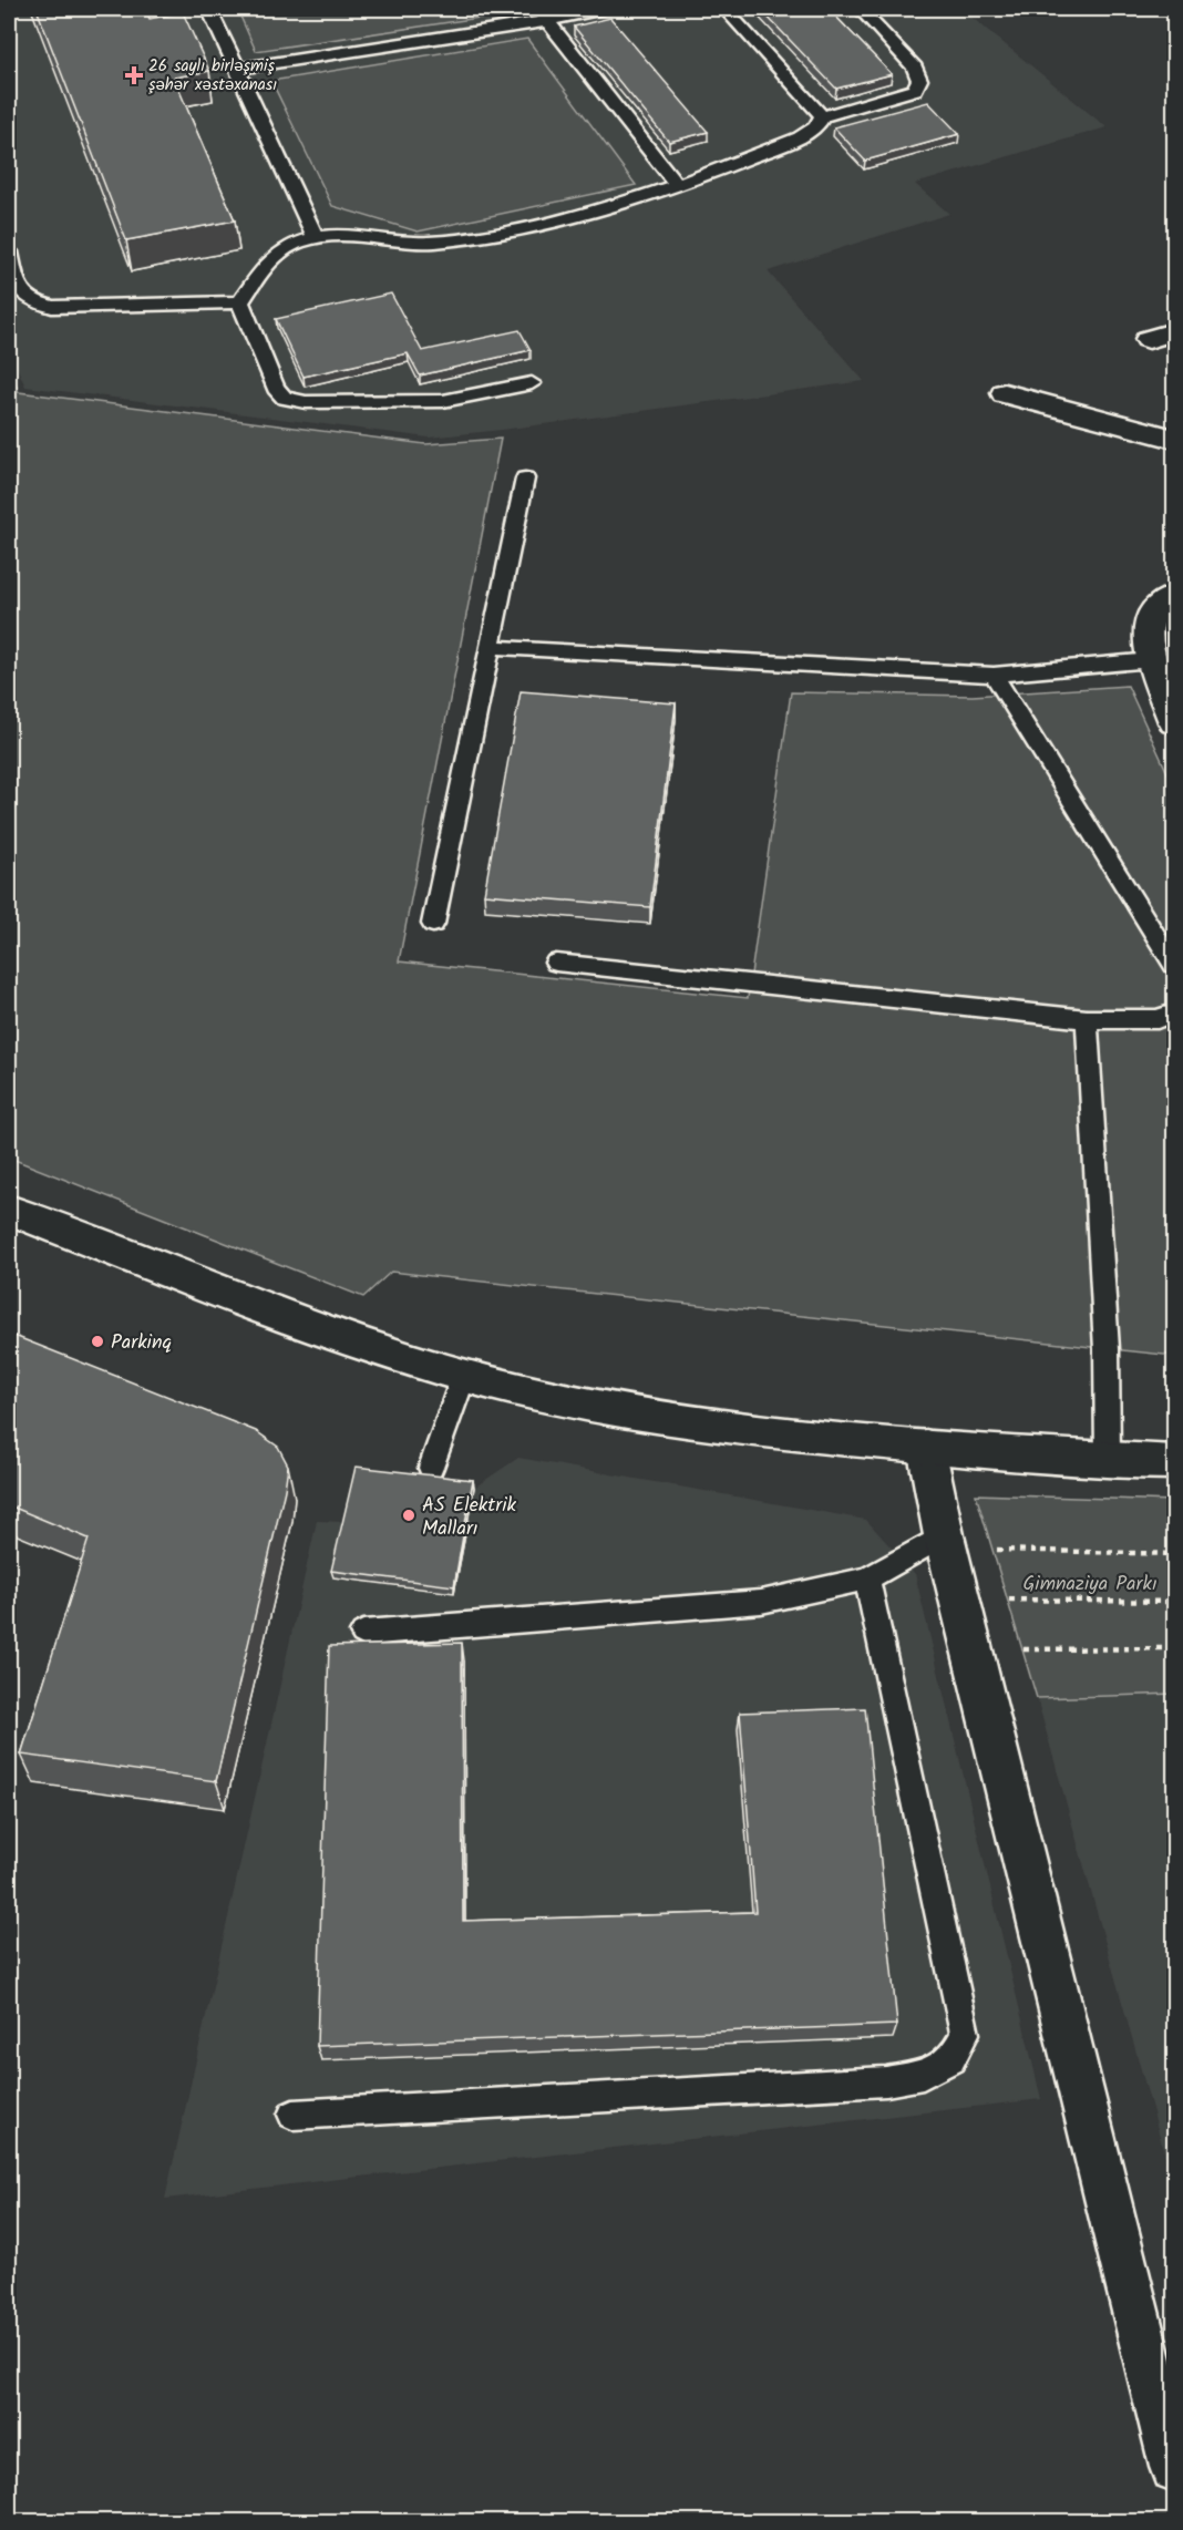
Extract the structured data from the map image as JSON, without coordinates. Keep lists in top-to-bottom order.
{
  "parks": ["Gimnaziya Parkı"],
  "places": {
    "health": ["26 saylı birləşmiş şəhər xəstəxanası"],
    "other": ["Parkinq", "AS Elektrik Malları"]
  }
}
